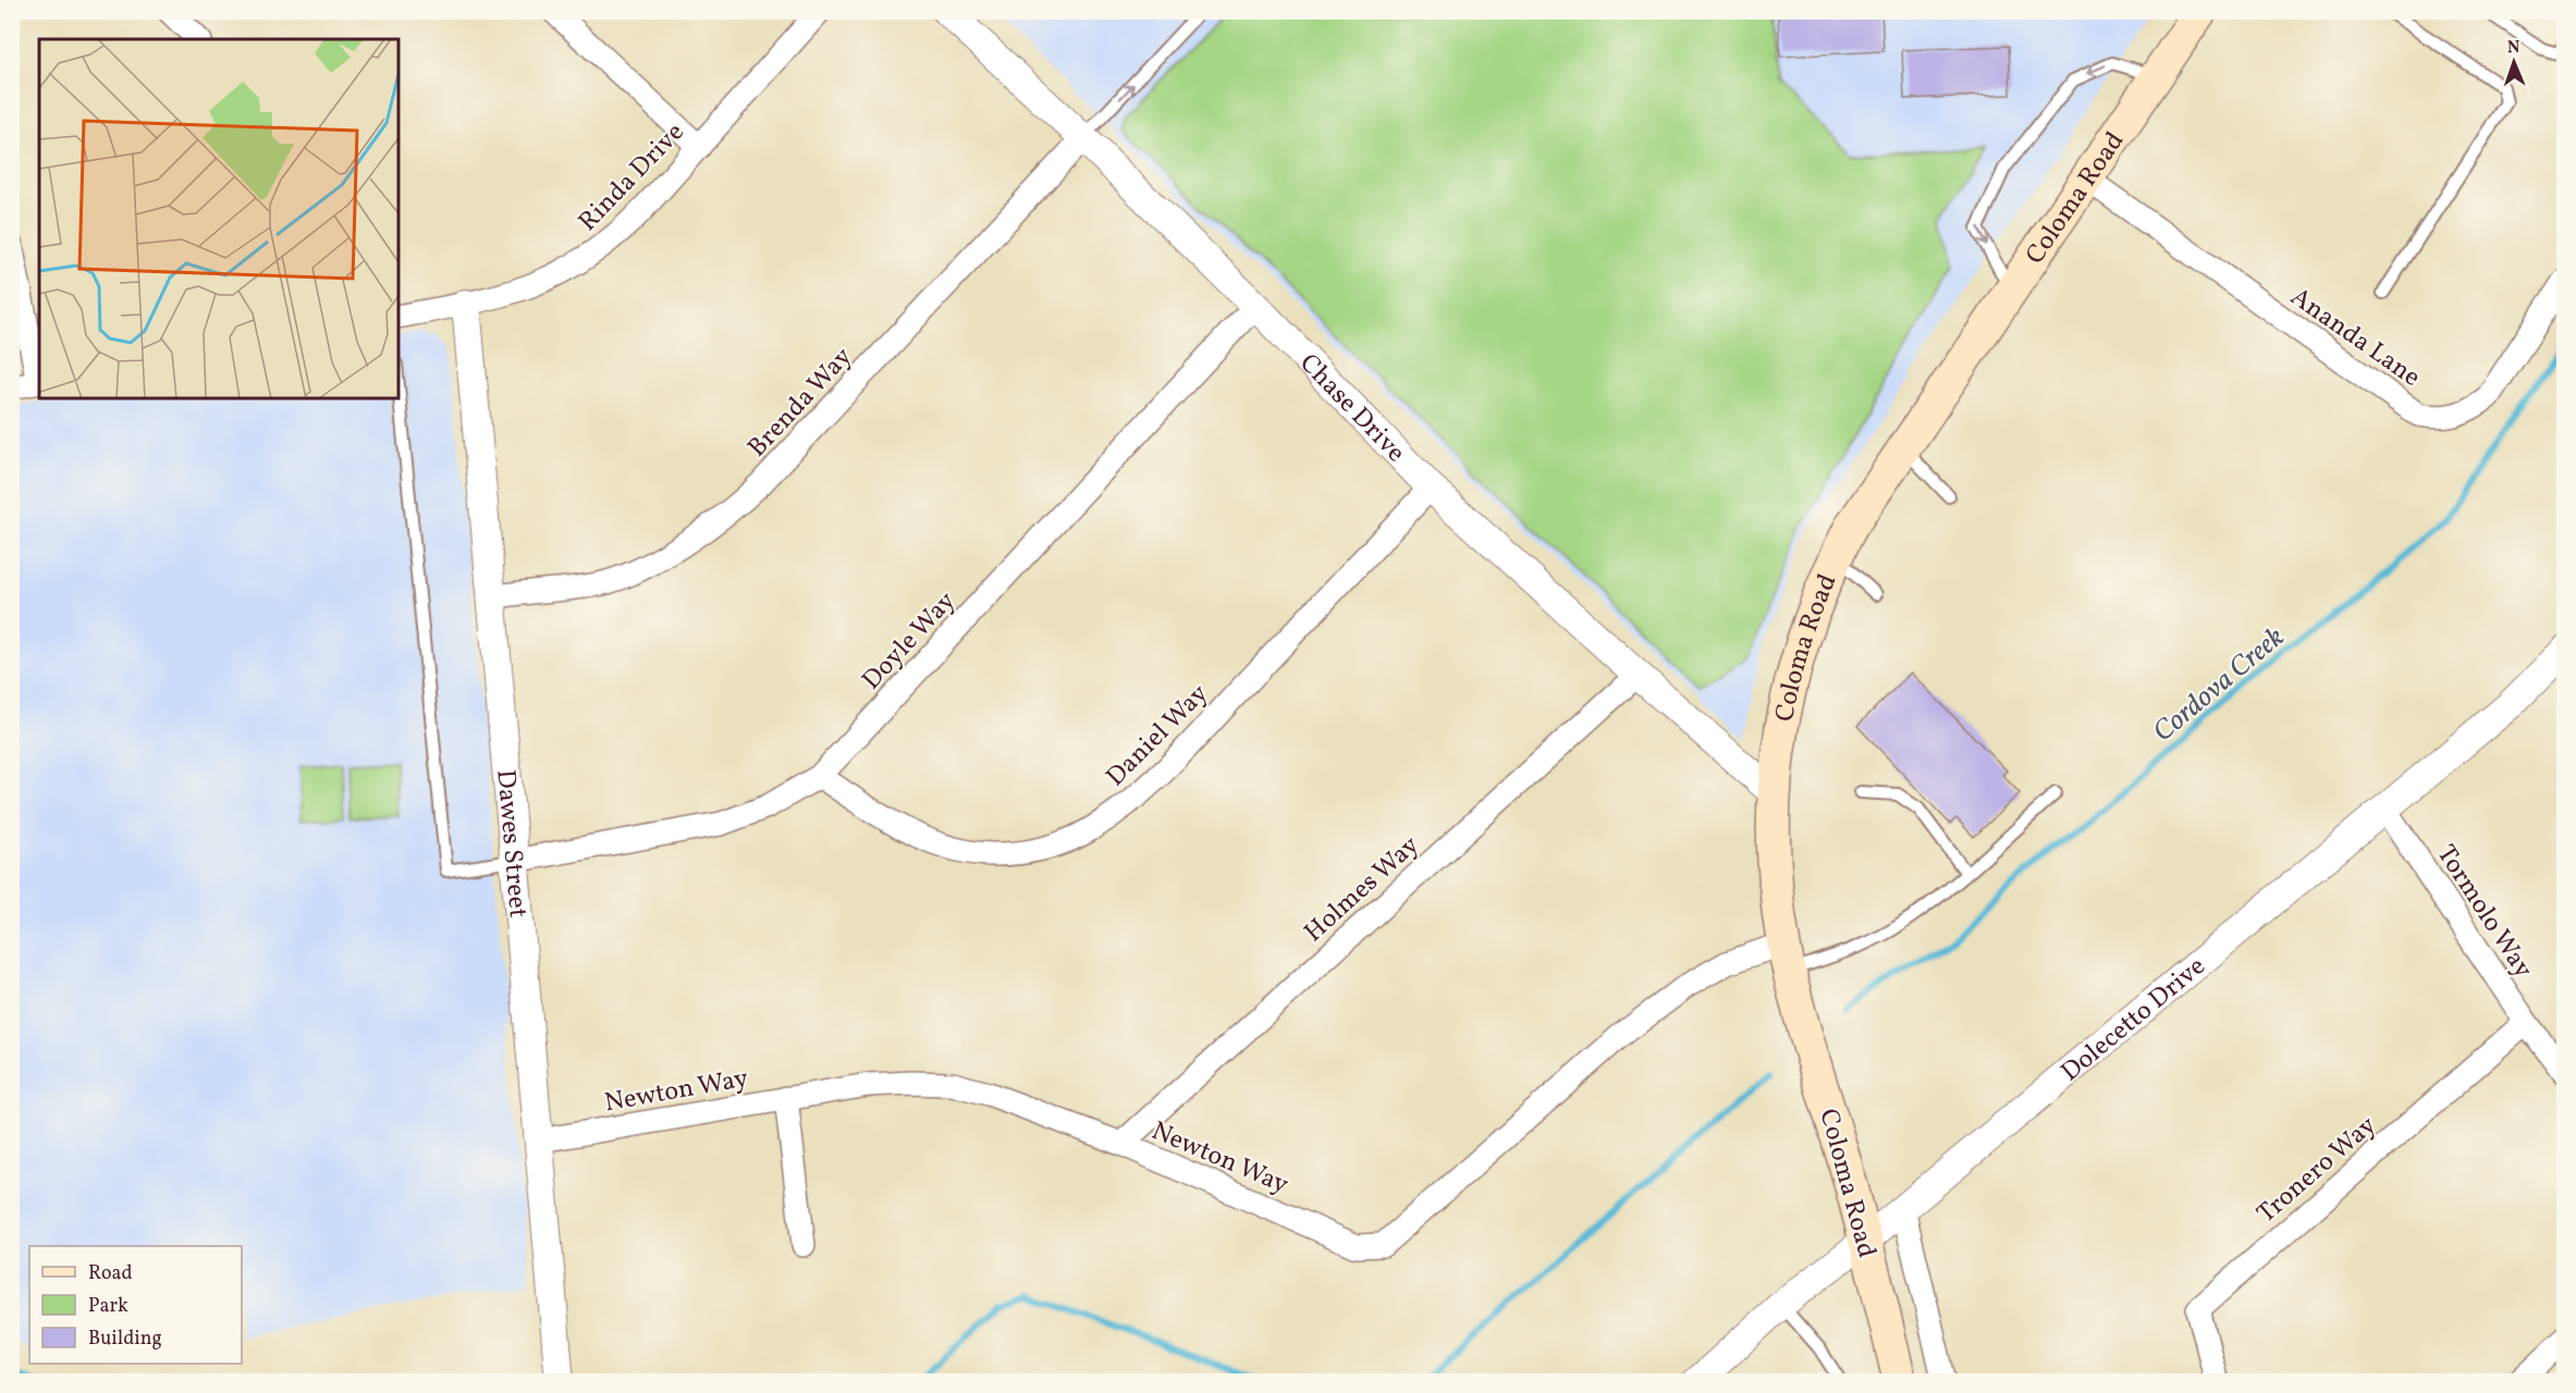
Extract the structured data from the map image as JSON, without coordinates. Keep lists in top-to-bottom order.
{
  "streets": {
    "main road": ["Coloma Road"],
    "street": [
      "Rinda Drive",
      "Ananda Lane",
      "Brenda Way",
      "Chase Drive",
      "Doyle Way",
      "Daniel Way",
      "Dawes Street",
      "Holmes Way",
      "Tormolo Way",
      "Dolecetto Drive",
      "Newton Way",
      "Tronero Way"
    ]
  },
  "crossings": [
    ["Rinda Drive", "Dawes Street"],
    ["Coloma Road", "Ananda Lane"],
    ["Coloma Road", "Chase Drive"],
    ["Coloma Road", "Dolecetto Drive"],
    ["Coloma Road", "Newton Way"],
    ["Brenda Way", "Chase Drive"],
    ["Brenda Way", "Dawes Street"],
    ["Chase Drive", "Doyle Way"],
    ["Chase Drive", "Daniel Way"],
    ["Chase Drive", "Holmes Way"],
    ["Doyle Way", "Daniel Way"],
    ["Doyle Way", "Dawes Street"],
    ["Dawes Street", "Newton Way"],
    ["Holmes Way", "Newton Way"],
    ["Tormolo Way", "Dolecetto Drive"],
    ["Tormolo Way", "Tronero Way"]
  ],
  "water": ["Cordova Creek"],
  "legend": ["Road", "Park", "Building"],
  "north": "top"
}
